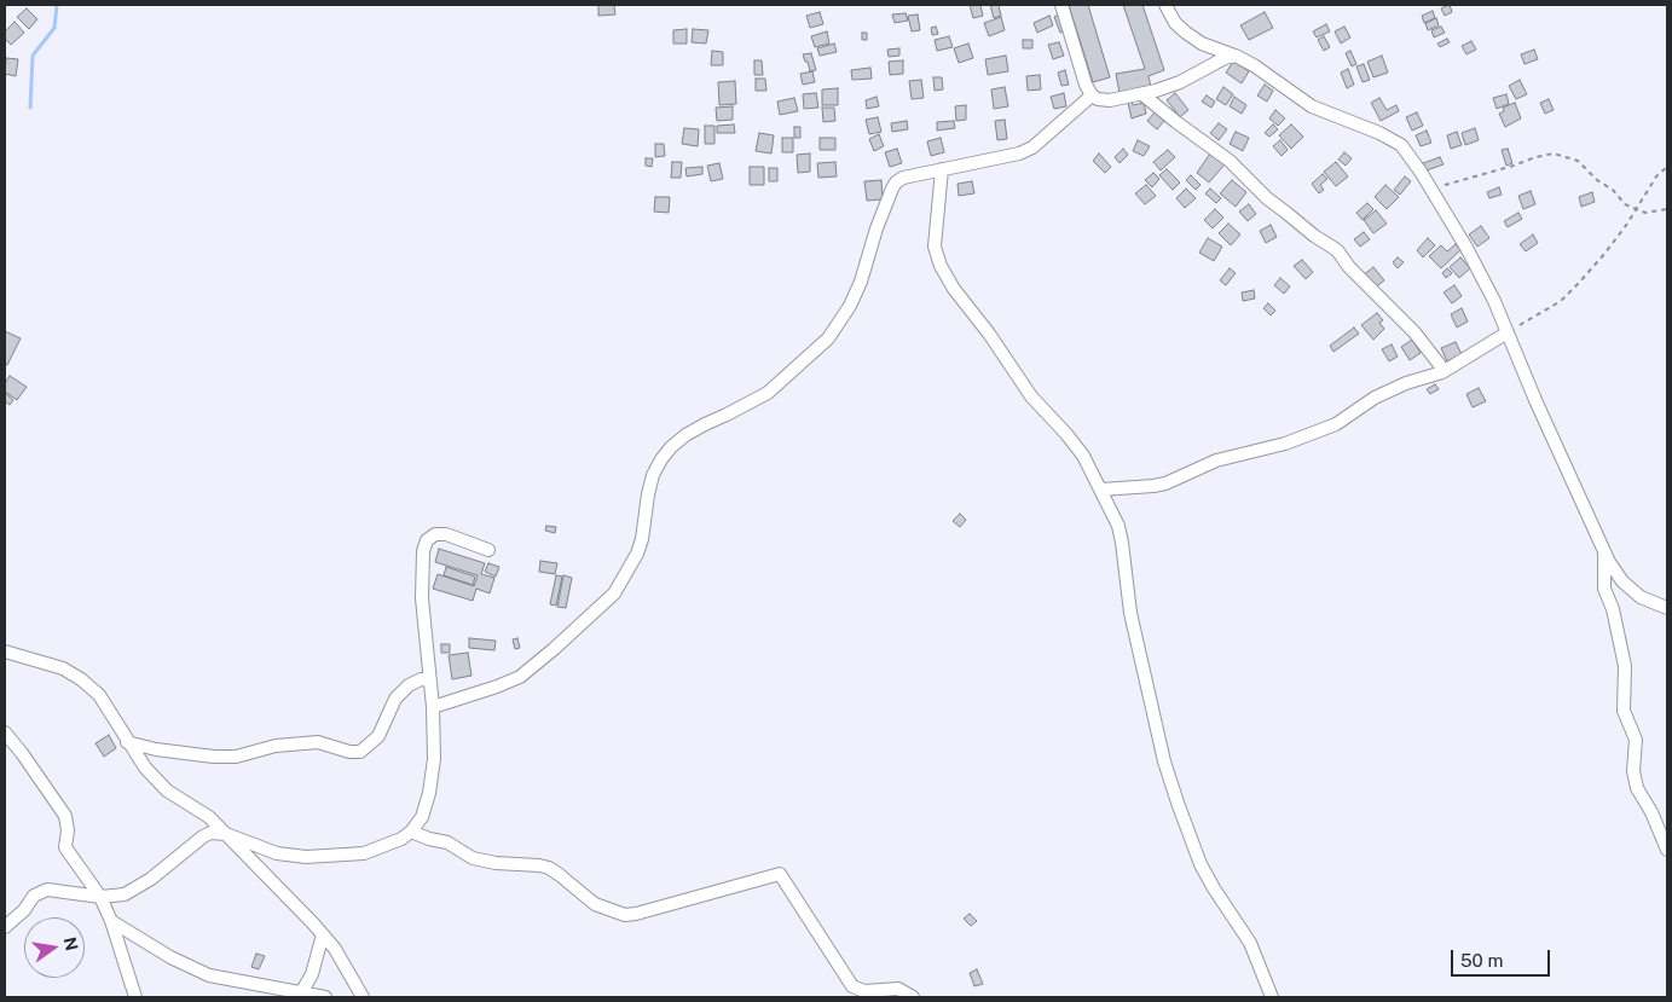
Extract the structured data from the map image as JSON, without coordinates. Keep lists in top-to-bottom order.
{
  "scale_bar": "50 m",
  "north": "right"
}
